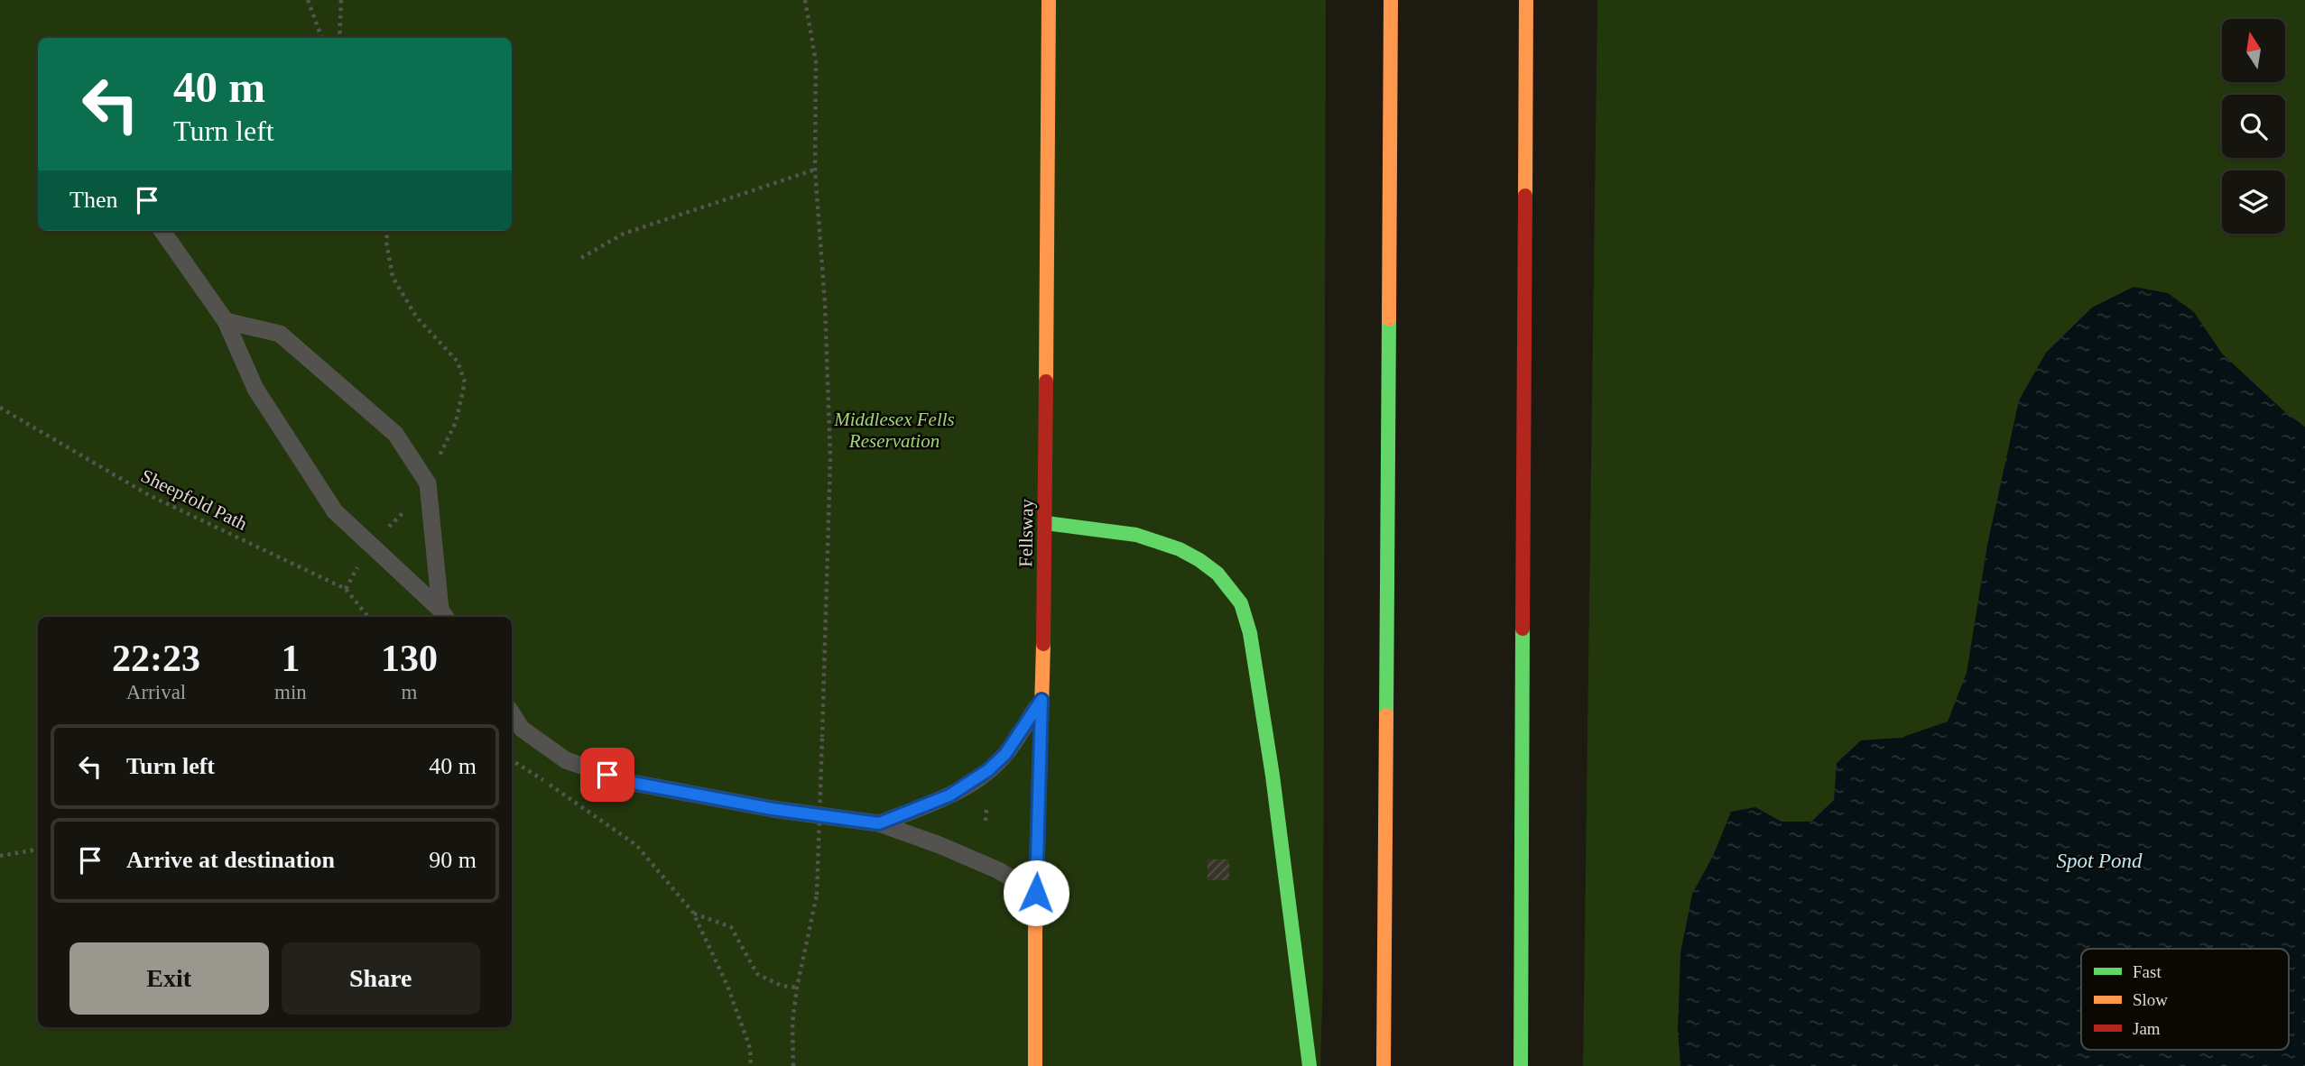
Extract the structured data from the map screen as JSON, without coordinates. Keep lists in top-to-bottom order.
{
  "streets": {
    "main road": ["Fellsway"],
    "path": ["Sheepfold Path"]
  },
  "water": ["Spot Pond"],
  "parks": ["Middlesex Fells Reservation"],
  "legend": ["Fast", "Slow", "Jam"],
  "north": "top",
  "page": {
    "turn": ["40 m", "Turn left"],
    "then": "Then",
    "eta": [
      "22:23",
      "Arrival",
      "1",
      "min",
      "130",
      "m"
    ],
    "list": [
      {
        "name": "Turn left",
        "value": "40 m"
      },
      {
        "name": "Arrive at destination",
        "value": "90 m"
      }
    ],
    "buttons": ["Exit", "Share"]
  }
}
